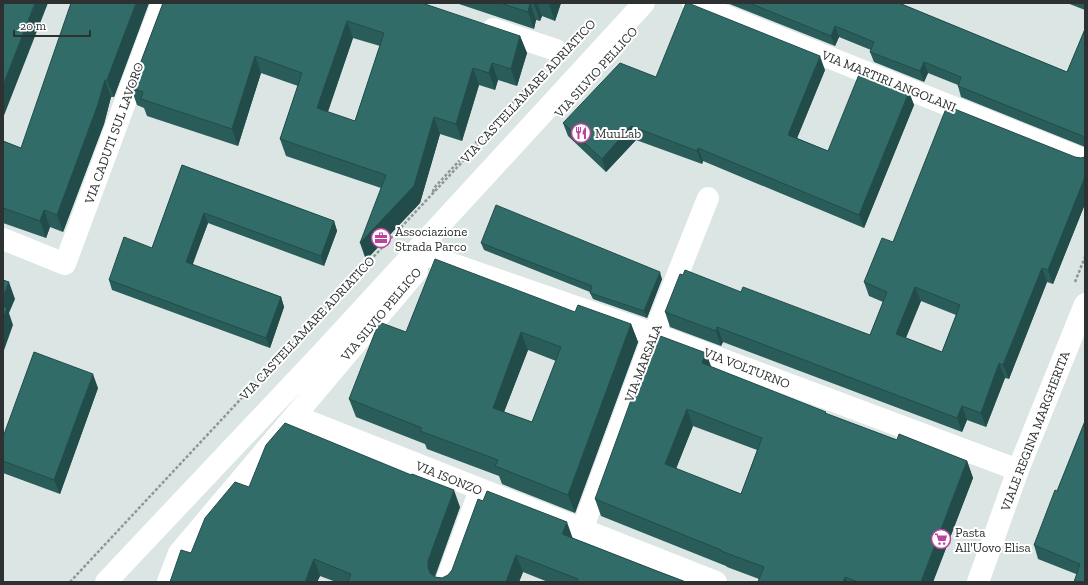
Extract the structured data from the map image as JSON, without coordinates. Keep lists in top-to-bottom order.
{
  "streets": {
    "street": [
      "VIA SILVIO PELLICO",
      "VIA MARTIRI ANGOLANI",
      "VIA CASTELLAMARE ADRIATICO",
      "VIA CADUTI SUL LAVORO",
      "VIA MARSALA",
      "VIA VOLTURNO",
      "VIALE REGINA MARGHERITA",
      "VIA ISONZO"
    ]
  },
  "crossings": [
    ["VIA SILVIO PELLICO", "VIA VOLTURNO"],
    ["VIA SILVIO PELLICO", "VIA ISONZO"],
    ["VIA MARSALA", "VIA VOLTURNO"],
    ["VIA MARSALA", "VIA ISONZO"],
    ["VIA VOLTURNO", "VIALE REGINA MARGHERITA"]
  ],
  "places": {
    "restaurant": ["MuuLab"],
    "office": ["Associazione Strada Parco"],
    "supermarket": ["Pasta All'Uovo Elisa"]
  },
  "scale_bar": "20 m"
}
